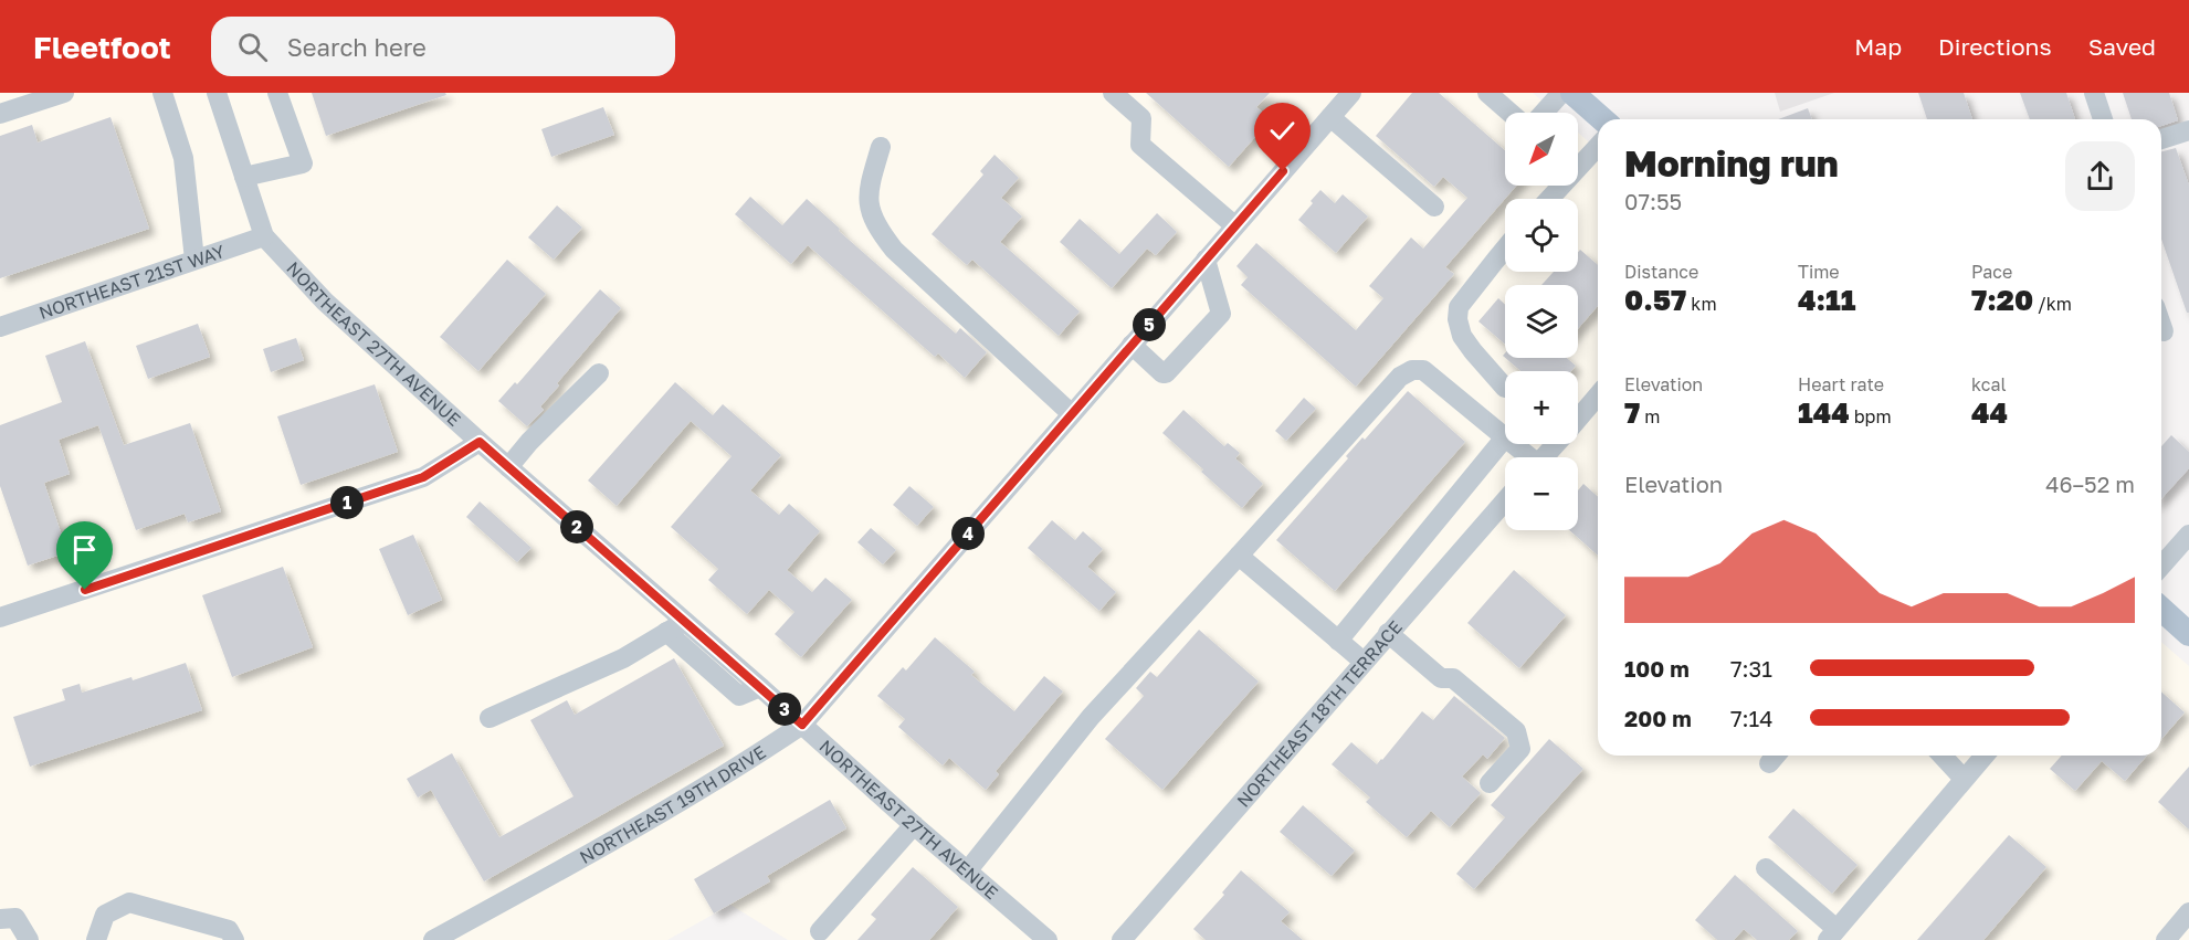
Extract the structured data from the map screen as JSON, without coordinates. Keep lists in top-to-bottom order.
{
  "streets": {
    "street": [
      "NORTHEAST 21ST WAY",
      "NORTHEAST 27TH AVENUE",
      "NORTHEAST 18TH TERRACE",
      "NORTHEAST 19TH DRIVE"
    ]
  },
  "crossings": [
    ["NORTHEAST 21ST WAY", "NORTHEAST 27TH AVENUE"],
    ["NORTHEAST 27TH AVENUE", "NORTHEAST 19TH DRIVE"]
  ],
  "north": "bottom left",
  "page": {
    "header": "Fleetfoot",
    "search": "Search here",
    "nav": ["Map", "Directions", "Saved"],
    "map_buttons": ["+", "−"],
    "heading": ["Morning run", "07:55"],
    "stats": [
      ["Distance", "0.57 km"],
      ["Time", "4:11"],
      ["Pace", "7:20 /km"],
      ["Elevation", "7 m"],
      ["Heart rate", "144 bpm"],
      ["kcal", "44"]
    ],
    "pins": [
      "5",
      "1",
      "2",
      "4",
      "3"
    ],
    "chart": ["Elevation", "46–52 m"],
    "list": [
      {
        "name": "100 m",
        "note": "7:31"
      },
      {
        "name": "200 m",
        "note": "7:14"
      }
    ]
  }
}
